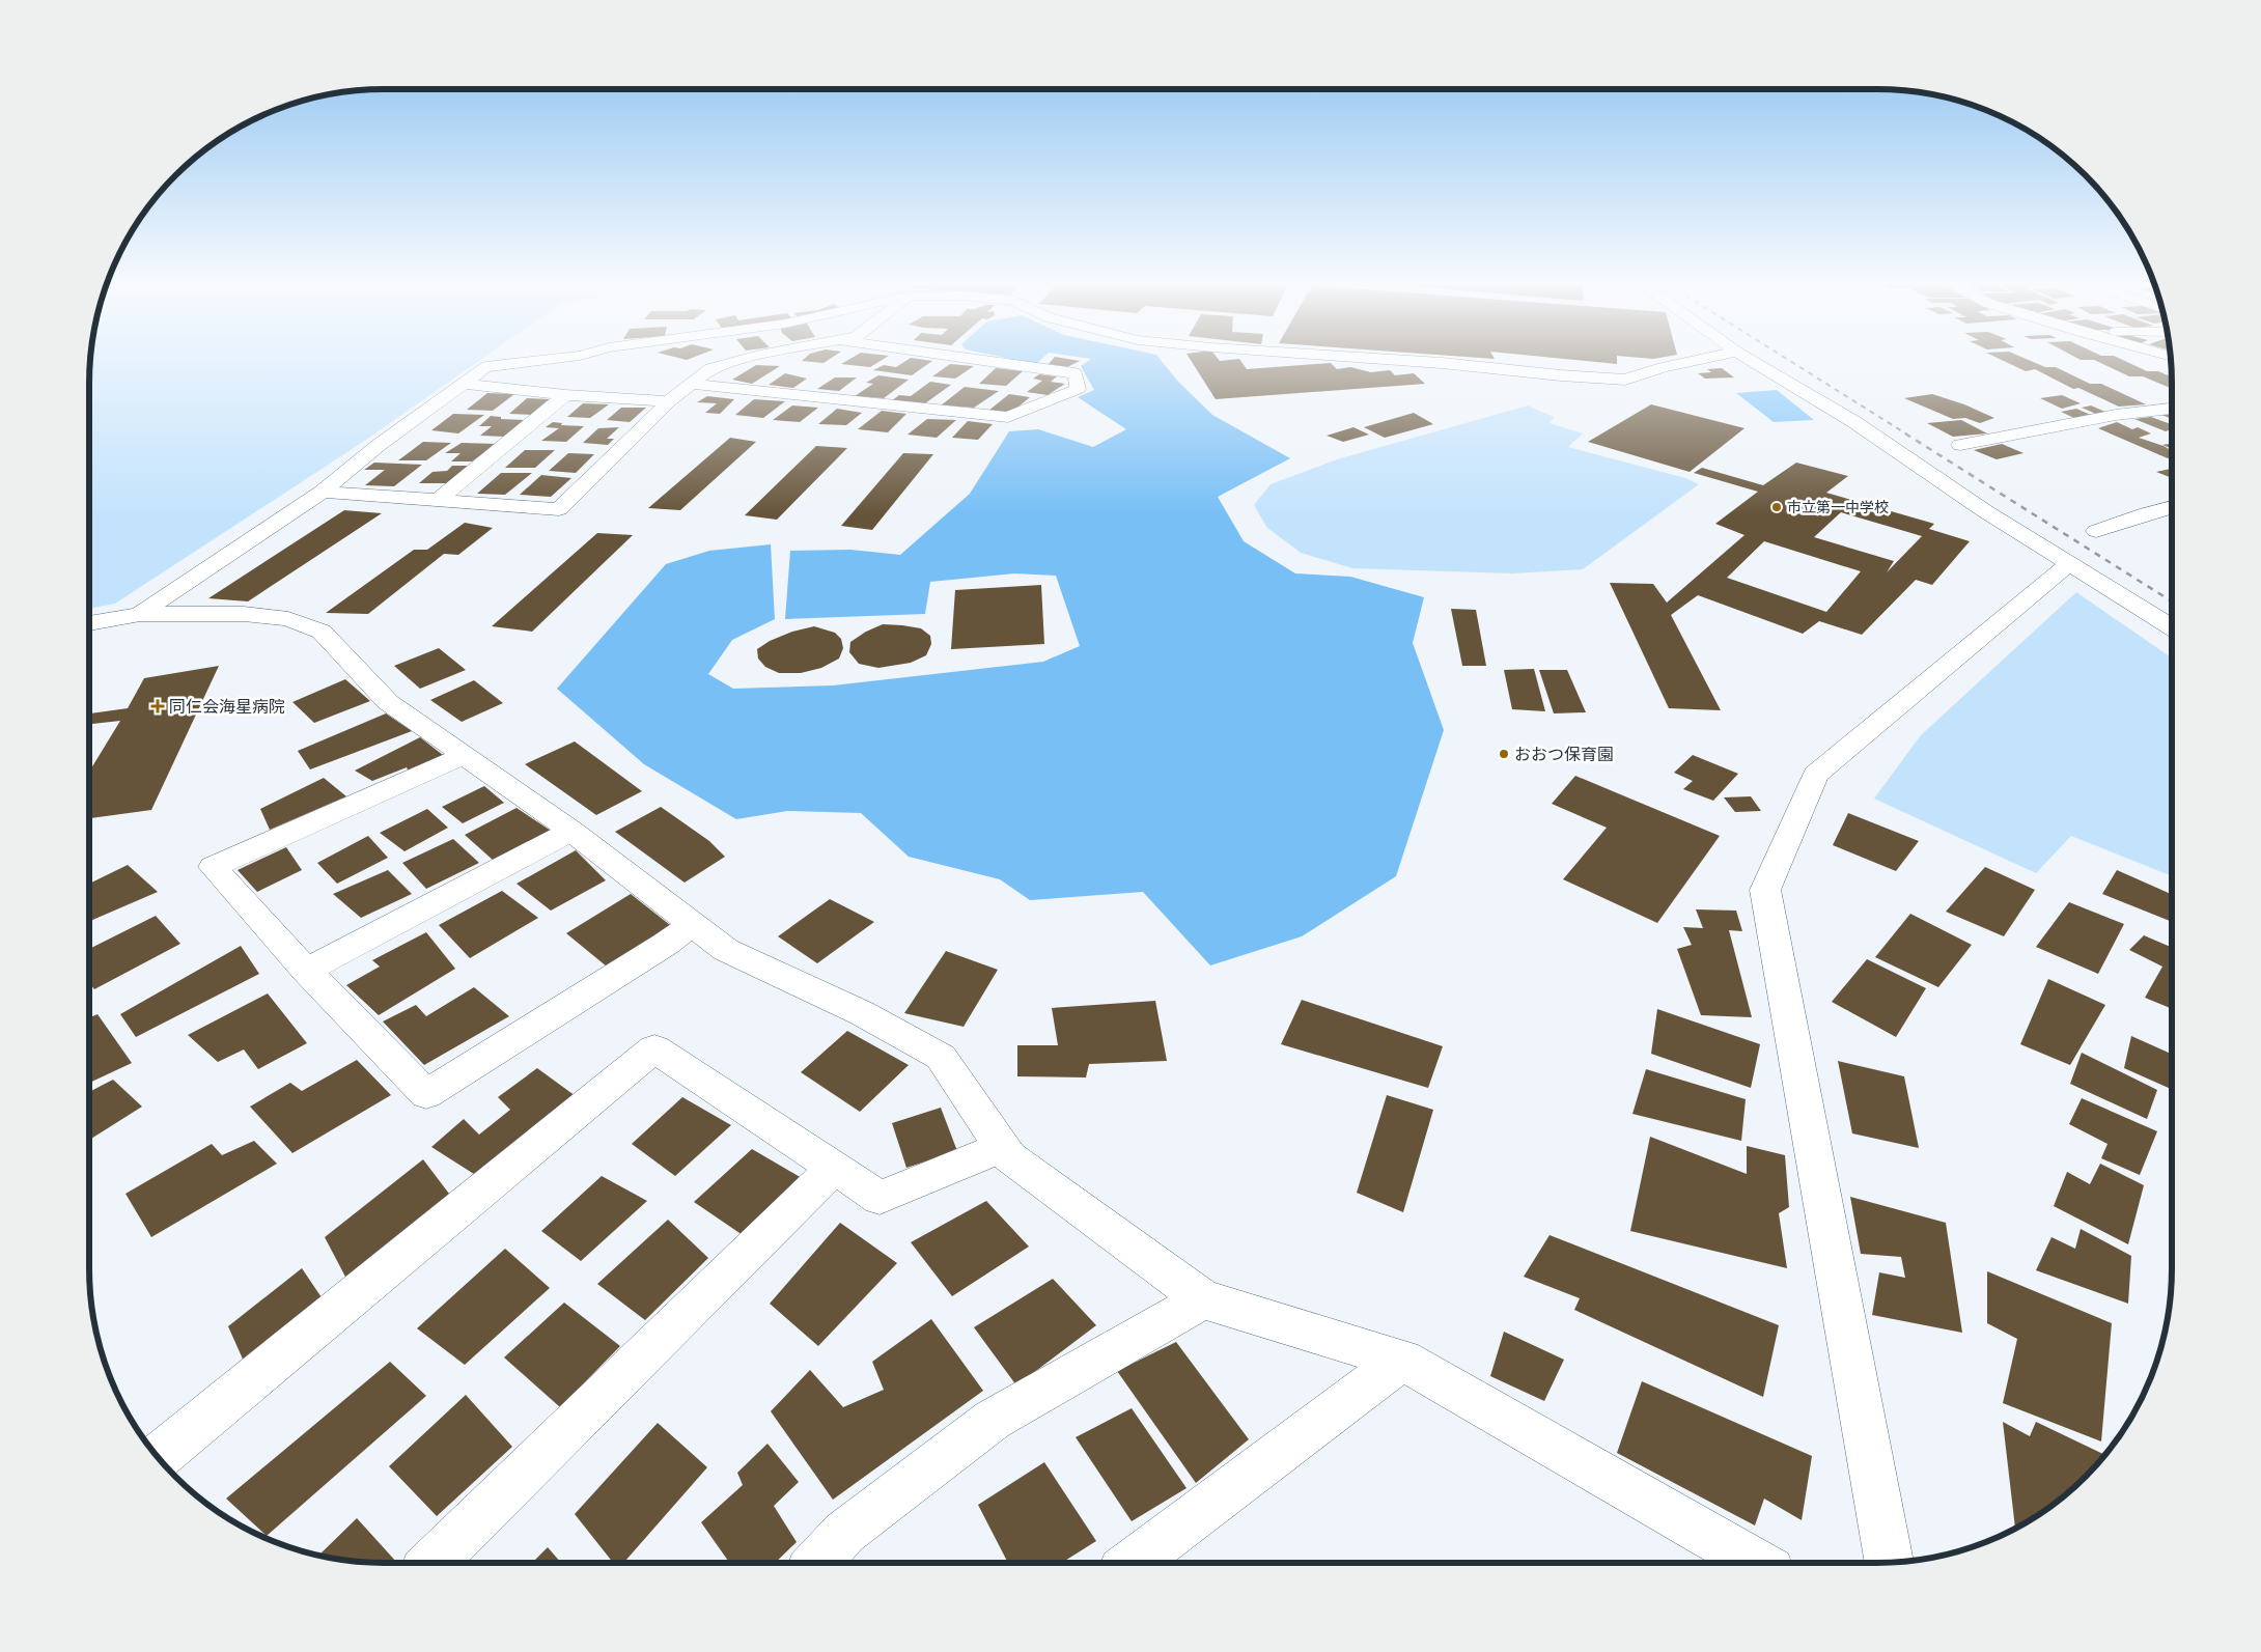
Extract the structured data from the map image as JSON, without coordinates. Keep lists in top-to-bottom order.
{
  "places": {
    "other": ["市立第一中学校", "おおつ保育園"],
    "health": ["同仁会海星病院"]
  }
}
